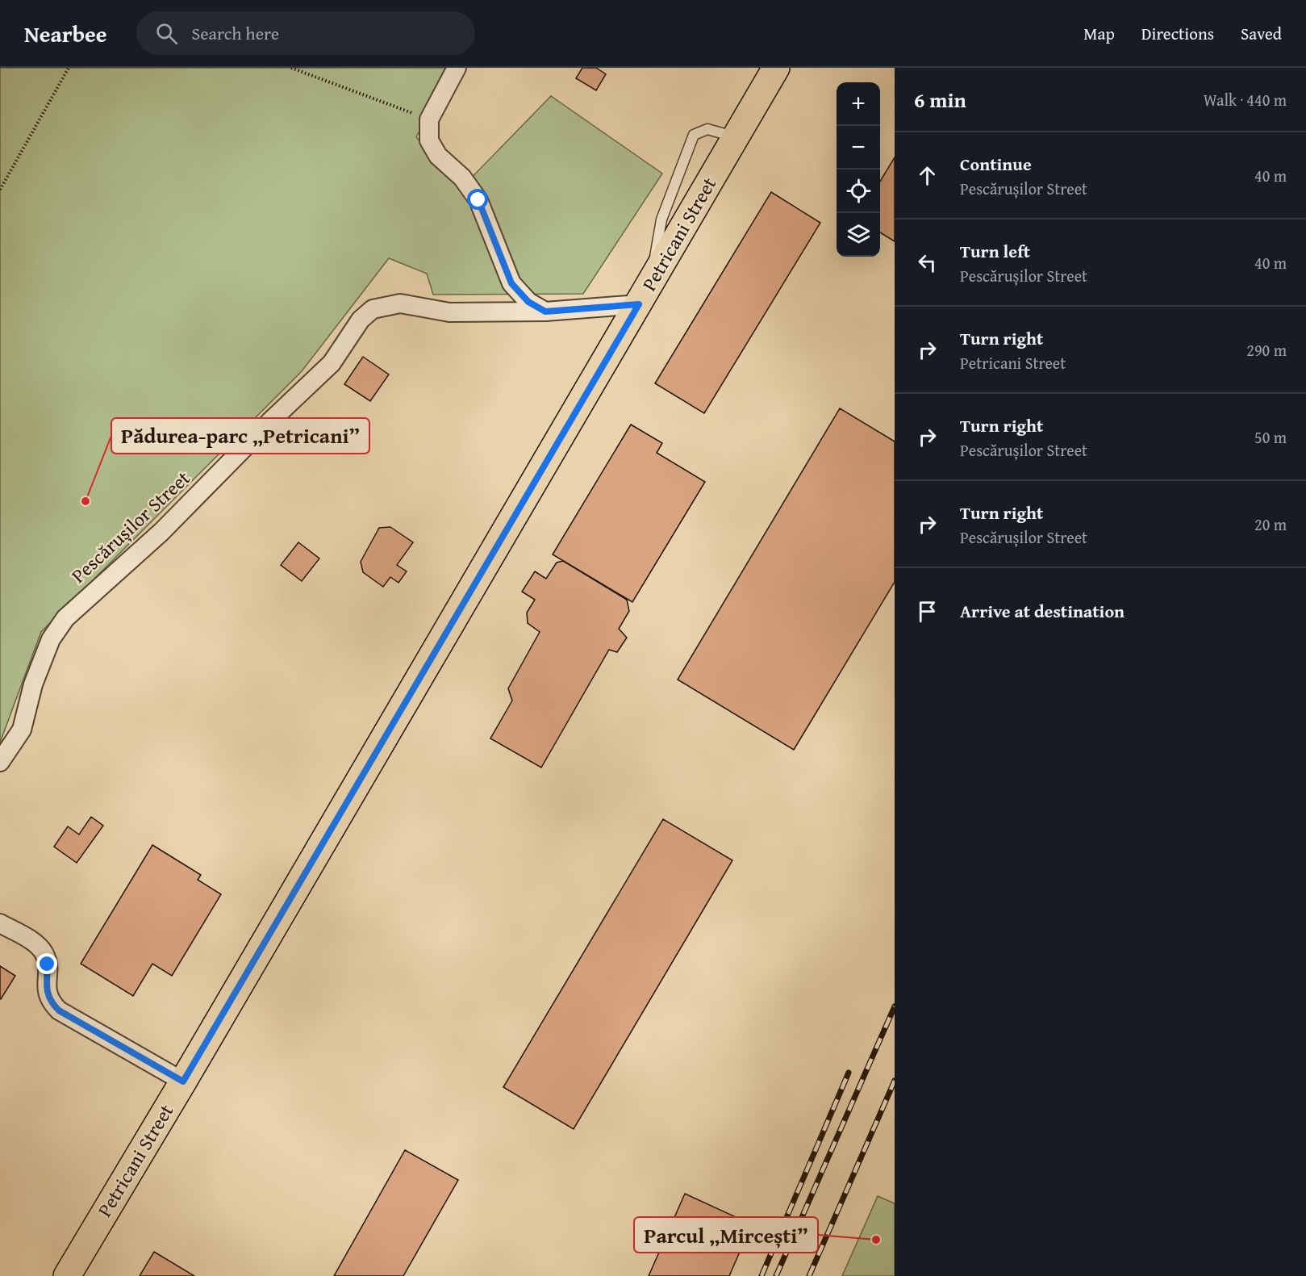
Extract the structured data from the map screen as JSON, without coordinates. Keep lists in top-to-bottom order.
{
  "streets": {
    "main road": ["Petricani Street"],
    "street": ["Pescărușilor Street"]
  },
  "crossings": [
    ["Petricani Street", "Pescărușilor Street"]
  ],
  "places": ["Pădurea-parc „Petricani”", "Parcul „Mircești”"],
  "page": {
    "header": "Nearbee",
    "search": "Search here",
    "nav": ["Map", "Directions", "Saved"],
    "heading": ["6 min", "Walk · 440 m"],
    "map_buttons": ["+", "−"],
    "list": [
      ["Continue", "Pescărușilor Street", "40 m"],
      ["Turn left", "Pescărușilor Street", "40 m"],
      ["Turn right", "Petricani Street", "290 m"],
      ["Turn right", "Pescărușilor Street", "50 m"],
      ["Turn right", "Pescărușilor Street", "20 m"],
      "Arrive at destination"
    ]
  }
}
